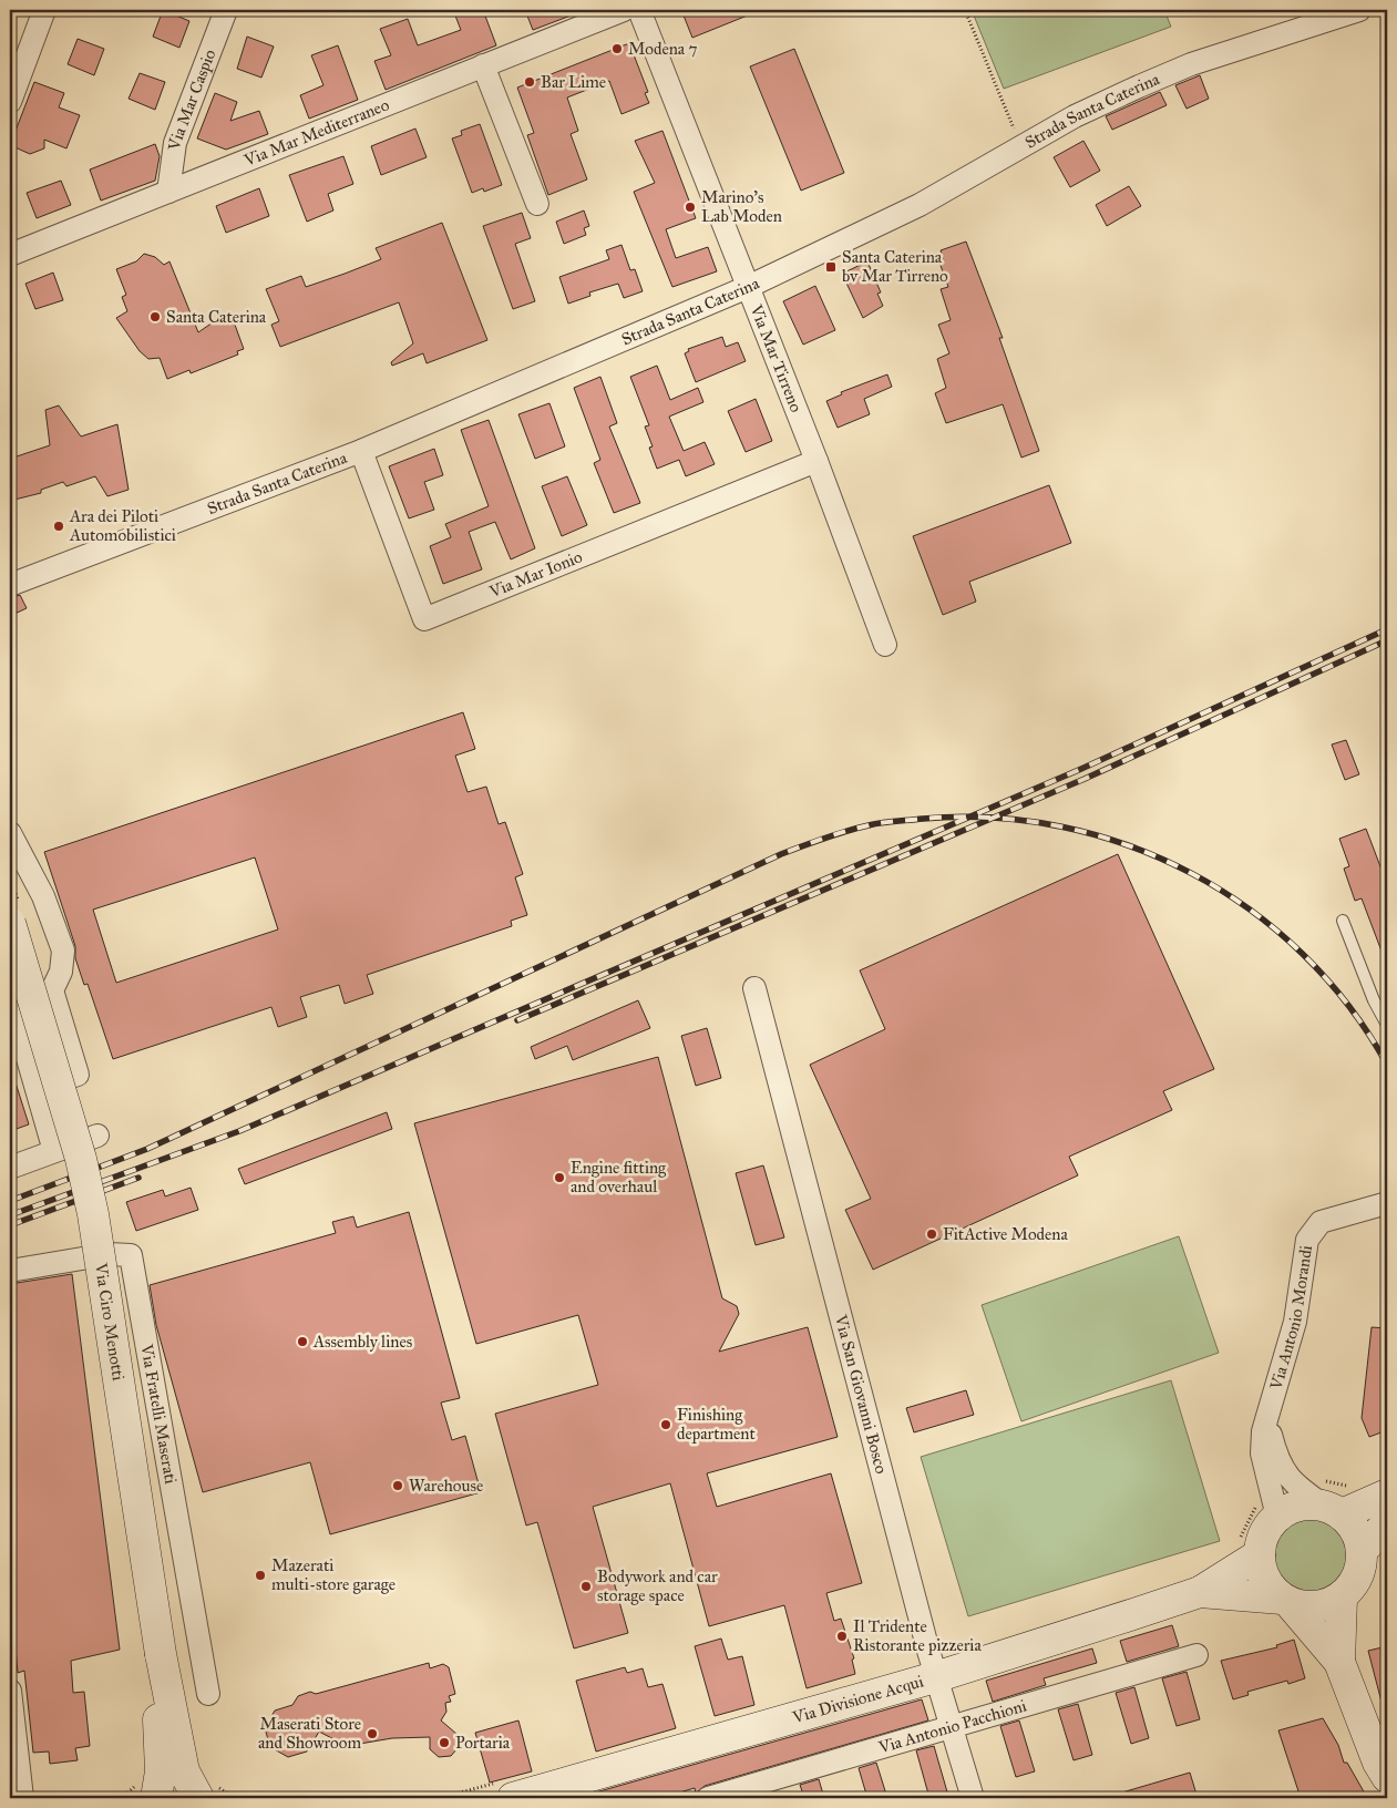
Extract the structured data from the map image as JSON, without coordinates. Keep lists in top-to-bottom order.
{
  "streets": {
    "main road": ["Via Ciro Menotti", "Via Divisione Acqui"],
    "street": [
      "Via Mar Caspio",
      "Strada Santa Caterina",
      "Via Mar Mediterraneo",
      "Via Mar Tirreno",
      "Via Mar Ionio",
      "Via Antonio Morandi",
      "Via San Giovanni Bosco",
      "Via Fratelli Maserati",
      "Via Antonio Pacchioni"
    ]
  },
  "crossings": [
    ["Via Mar Caspio", "Via Mar Mediterraneo"],
    ["Strada Santa Caterina", "Via Mar Tirreno"],
    ["Strada Santa Caterina", "Via Mar Ionio"],
    ["Via Mar Tirreno", "Via Mar Ionio"],
    ["Via Antonio Morandi", "Via Divisione Acqui"],
    ["Via San Giovanni Bosco", "Via Divisione Acqui"],
    ["Via San Giovanni Bosco", "Via Antonio Pacchioni"]
  ],
  "places": {
    "other": [
      "Modena 7",
      "Bar Lime",
      "Marino's Lab Moden",
      "Santa Caterina",
      "Ara dei Piloti Automobilistici",
      "Engine fitting and overhaul",
      "FitActive Modena",
      "Assembly lines",
      "Finishing department",
      "Warehouse",
      "Mazerati multi-store garage",
      "Bodywork and car storage space",
      "Il Tridente Ristorante pizzeria",
      "Maserati Store and Showroom",
      "Portaria"
    ],
    "transit": ["Santa Caterina bv Mar Tirreno"]
  }
}
